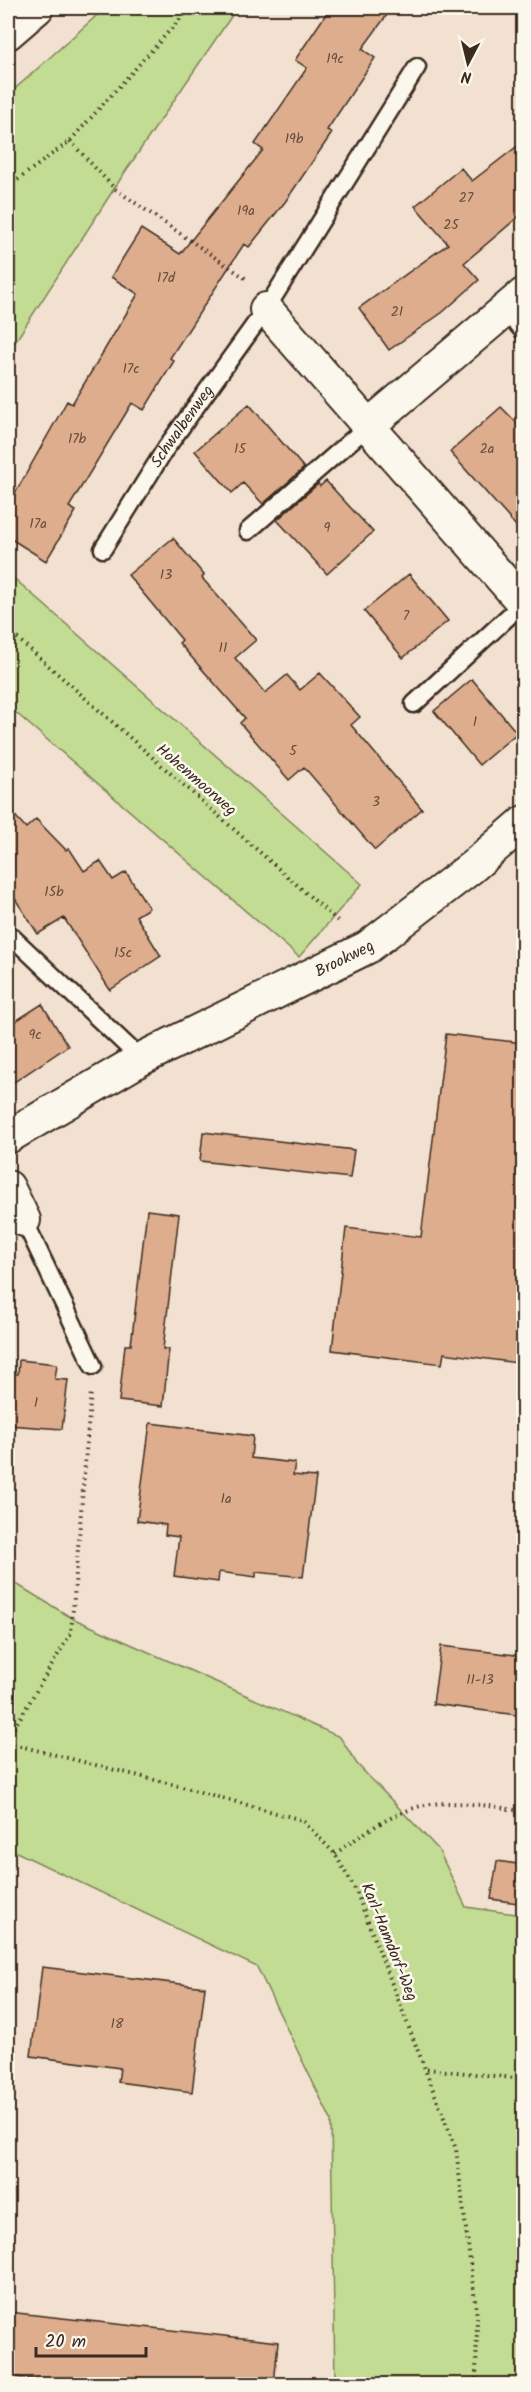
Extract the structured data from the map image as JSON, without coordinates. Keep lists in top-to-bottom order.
{
  "streets": {
    "street": ["Brookweg"],
    "lane": ["Schwalbenweg"],
    "path": ["Hohenmoorweg", "Karl-Hamdorf-Weg"]
  },
  "crossings": [
    ["Hohenmoorweg", "Brookweg"]
  ],
  "house_numbers": [
    "19c",
    "19b",
    "27",
    "19a",
    "25",
    "17d",
    "21",
    "17c",
    "17b",
    "15",
    "2a",
    "17a",
    "9",
    "13",
    "7",
    "11",
    "1",
    "5",
    "3",
    "15b",
    "15c",
    "9c",
    "1",
    "1a",
    "11-13",
    "18"
  ],
  "scale_bar": "20 m",
  "north": "bottom"
}
